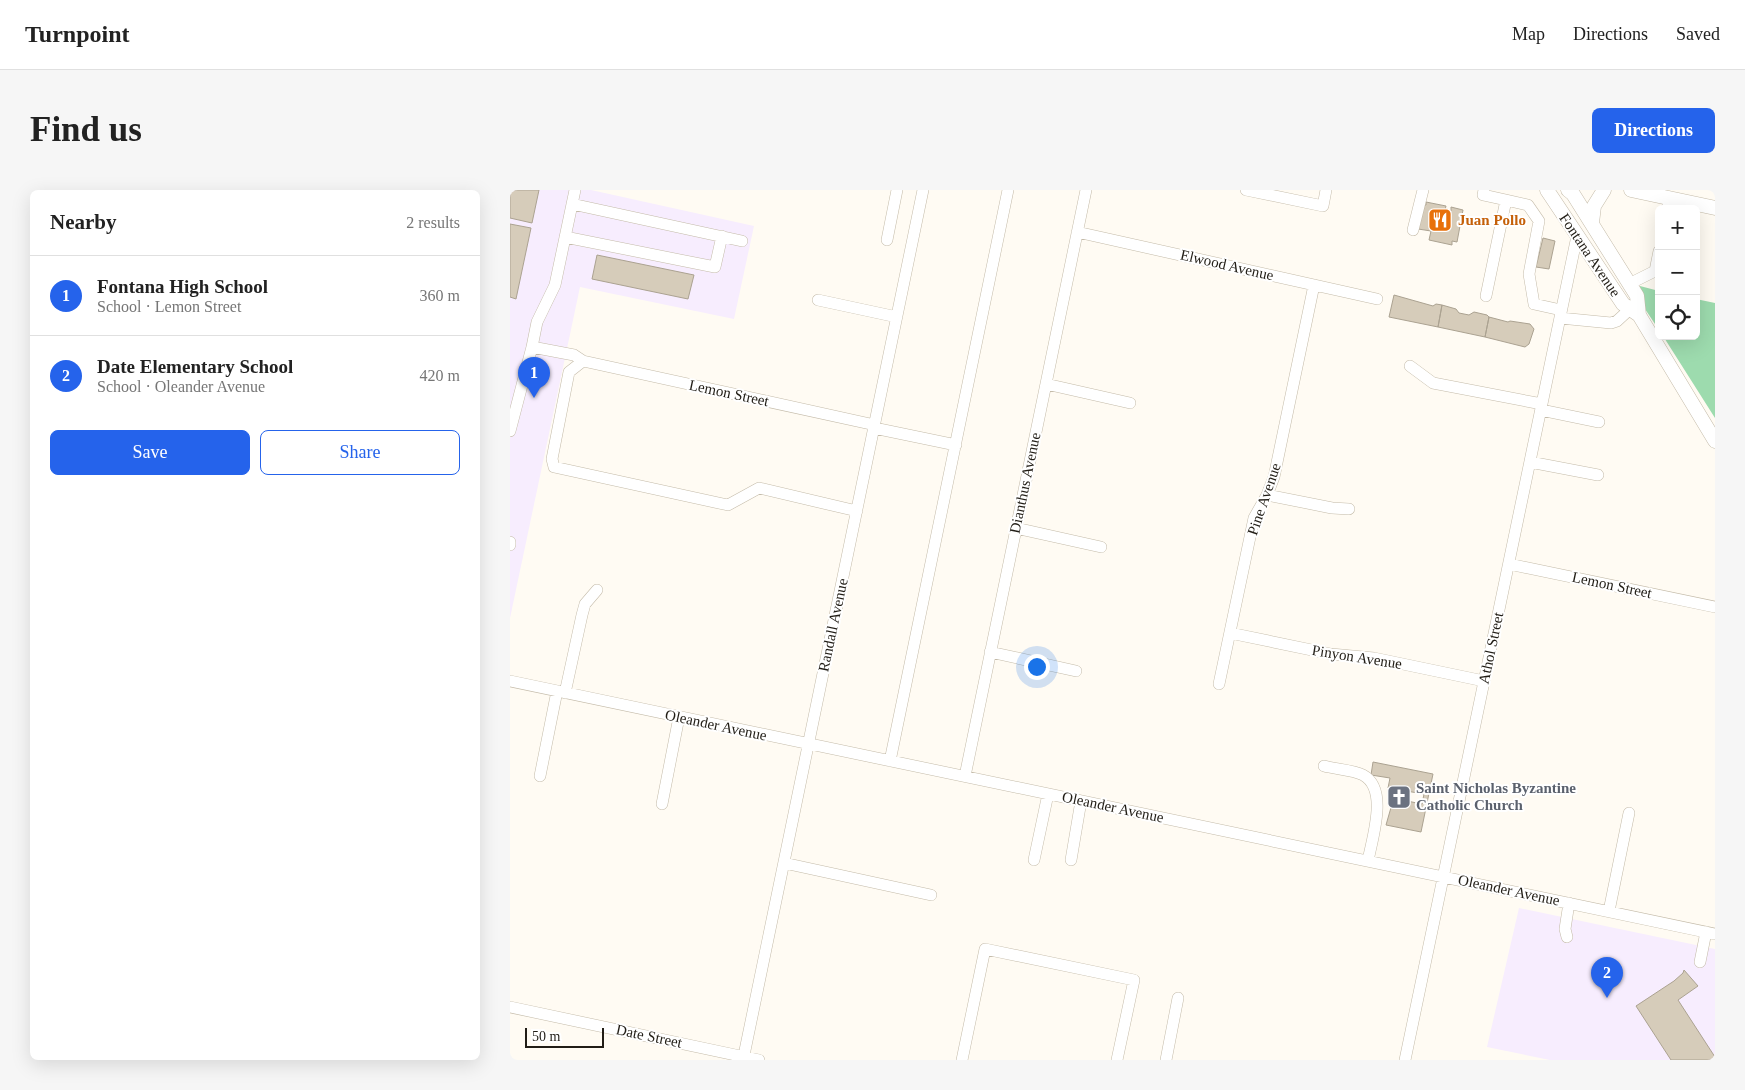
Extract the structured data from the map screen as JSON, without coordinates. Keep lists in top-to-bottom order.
{
  "streets": {
    "main road": ["Fontana Avenue"],
    "street": [
      "Elwood Avenue",
      "Lemon Street",
      "Dianthus Avenue",
      "Pine Avenue",
      "Randall Avenue",
      "Athol Street",
      "Pinyon Avenue",
      "Oleander Avenue",
      "Date Street"
    ]
  },
  "crossings": [
    ["Fontana Avenue", "Athol Street"],
    ["Elwood Avenue", "Dianthus Avenue"],
    ["Elwood Avenue", "Pine Avenue"],
    ["Lemon Street", "Randall Avenue"],
    ["Lemon Street", "Athol Street"],
    ["Dianthus Avenue", "Oleander Avenue"],
    ["Pine Avenue", "Pinyon Avenue"],
    ["Randall Avenue", "Oleander Avenue"],
    ["Randall Avenue", "Date Street"],
    ["Athol Street", "Pinyon Avenue"],
    ["Athol Street", "Oleander Avenue"]
  ],
  "places": {
    "restaurant": ["Juan Pollo"],
    "church": ["Saint Nicholas Byzantine Catholic Church"]
  },
  "scale_bar": "50 m",
  "page": {
    "header": "Turnpoint",
    "nav": ["Map", "Directions", "Saved"],
    "buttons": [
      "Directions",
      ["Save", "Share"]
    ],
    "title": "Find us",
    "heading": ["Nearby", "2 results"],
    "map_buttons": ["+", "−"],
    "list": [
      {
        "mark": "1",
        "name": "Fontana High School",
        "note": "School · Lemon Street",
        "value": "360 m"
      },
      {
        "mark": "2",
        "name": "Date Elementary School",
        "note": "School · Oleander Avenue",
        "value": "420 m"
      }
    ],
    "pins": ["1", "2"],
    "scale": "50 m"
  }
}
